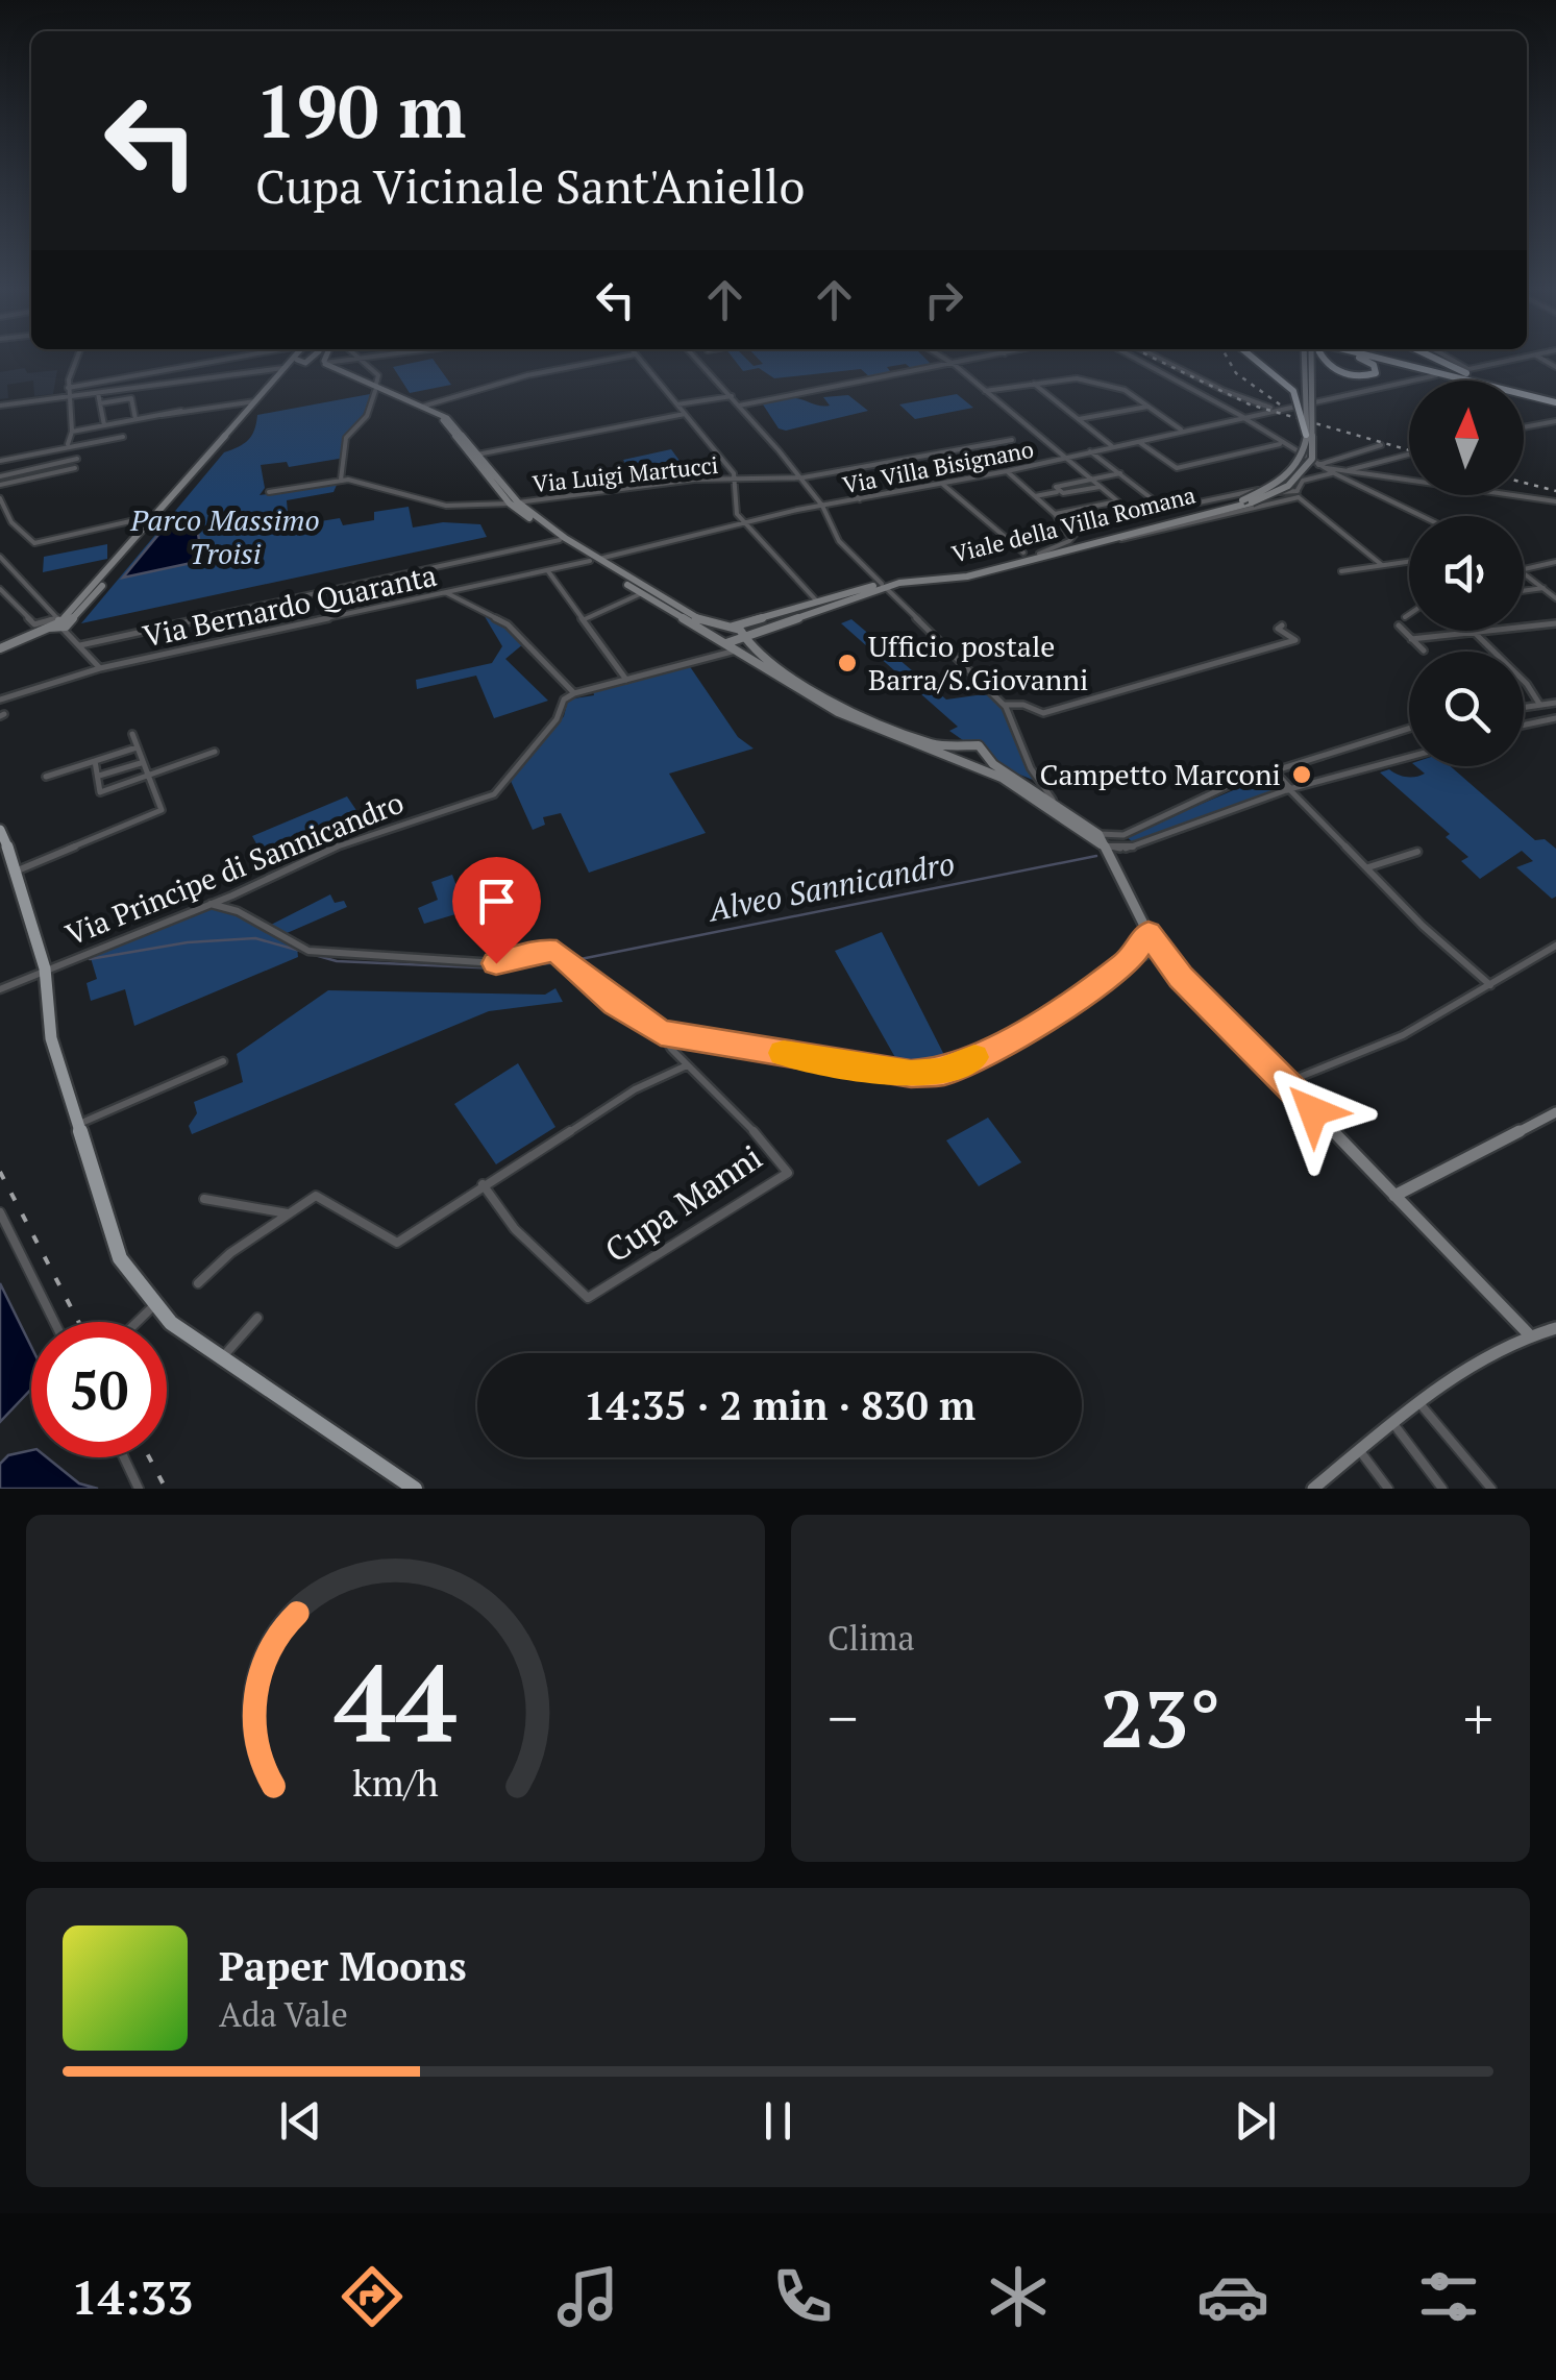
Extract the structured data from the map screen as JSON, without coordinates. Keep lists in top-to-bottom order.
{
  "streets": {
    "main road": ["Viale della Villa Romana"],
    "street": [
      "Via Villa Bisignano",
      "Via Luigi Martucci",
      "Via Bernardo Quaranta",
      "Via Principe di Sannicandro",
      "Cupa Manni"
    ]
  },
  "crossings": [
    ["Via Villa Bisignano", "Via Bernardo Quaranta"]
  ],
  "water": ["Alveo Sannicandro"],
  "parks": ["Parco Massimo Troisi"],
  "places": ["Ufficio postale Barra/S.Giovanni", "Campetto Marconi"],
  "north": "top",
  "page": {
    "turn": ["190 m", "Cupa Vicinale Sant'Aniello"],
    "limit": "50",
    "trip": "14:35 · 2 min · 830 m",
    "tile": "Clima",
    "heat": ["−", "23°", "+"],
    "song": ["Paper Moons", "Ada Vale"],
    "tabs": "14:33",
    "gauge": ["44", "km/h"]
  }
}
